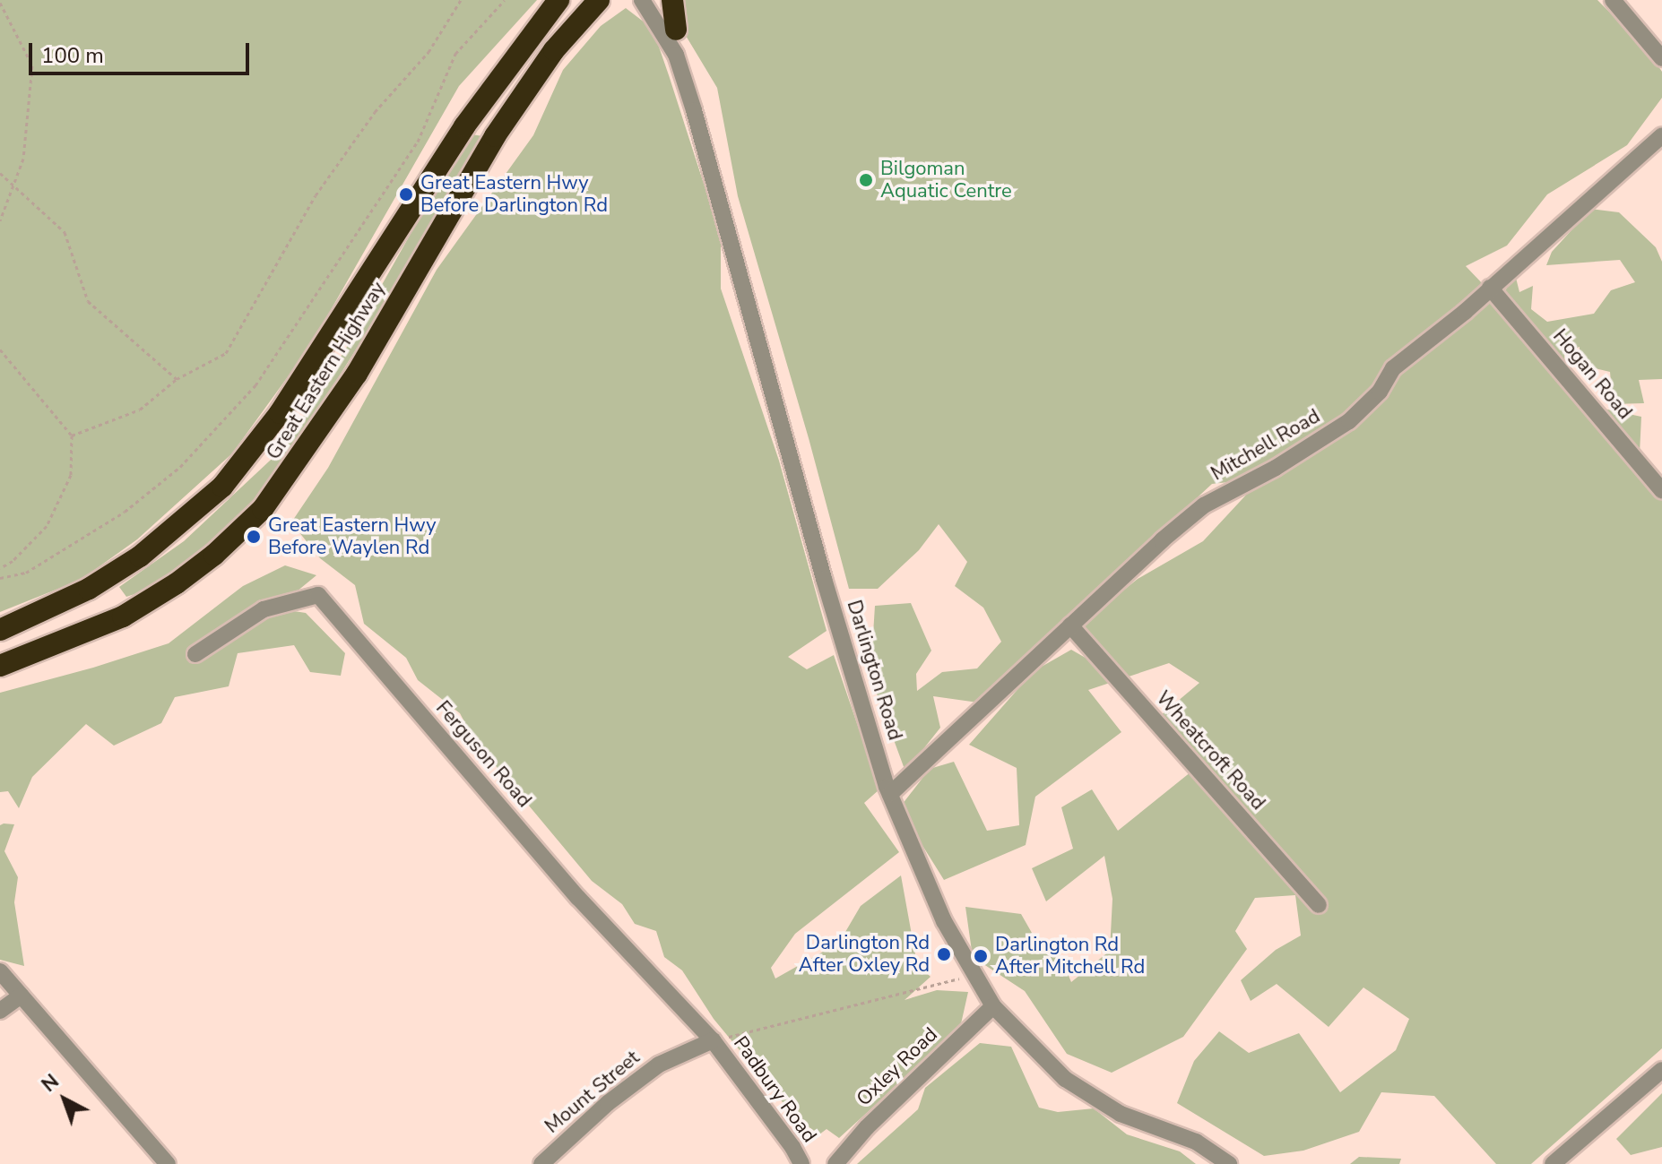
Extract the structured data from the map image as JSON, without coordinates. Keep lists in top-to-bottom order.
{
  "streets": {
    "highway": ["Great Eastern Highway"],
    "street": [
      "Hogan Road",
      "Mitchell Road",
      "Darlington Road",
      "Wheatcroft Road",
      "Ferguson Road",
      "Oxley Road",
      "Padbury Road",
      "Mount Street"
    ]
  },
  "crossings": [
    ["Hogan Road", "Mitchell Road"],
    ["Mitchell Road", "Darlington Road"],
    ["Mitchell Road", "Wheatcroft Road"],
    ["Darlington Road", "Oxley Road"],
    ["Ferguson Road", "Padbury Road"],
    ["Ferguson Road", "Mount Street"],
    ["Padbury Road", "Mount Street"]
  ],
  "places": [
    "Bilgoman Aquatic Centre",
    "Great Eastern Hwy Before Darlington Rd",
    "Great Eastern Hwy Before Waylen Rd",
    "Darlington Rd After Oxley Rd",
    "Darlington Rd After Mitchell Rd"
  ],
  "scale_bar": "100 m",
  "north": "top left"
}
